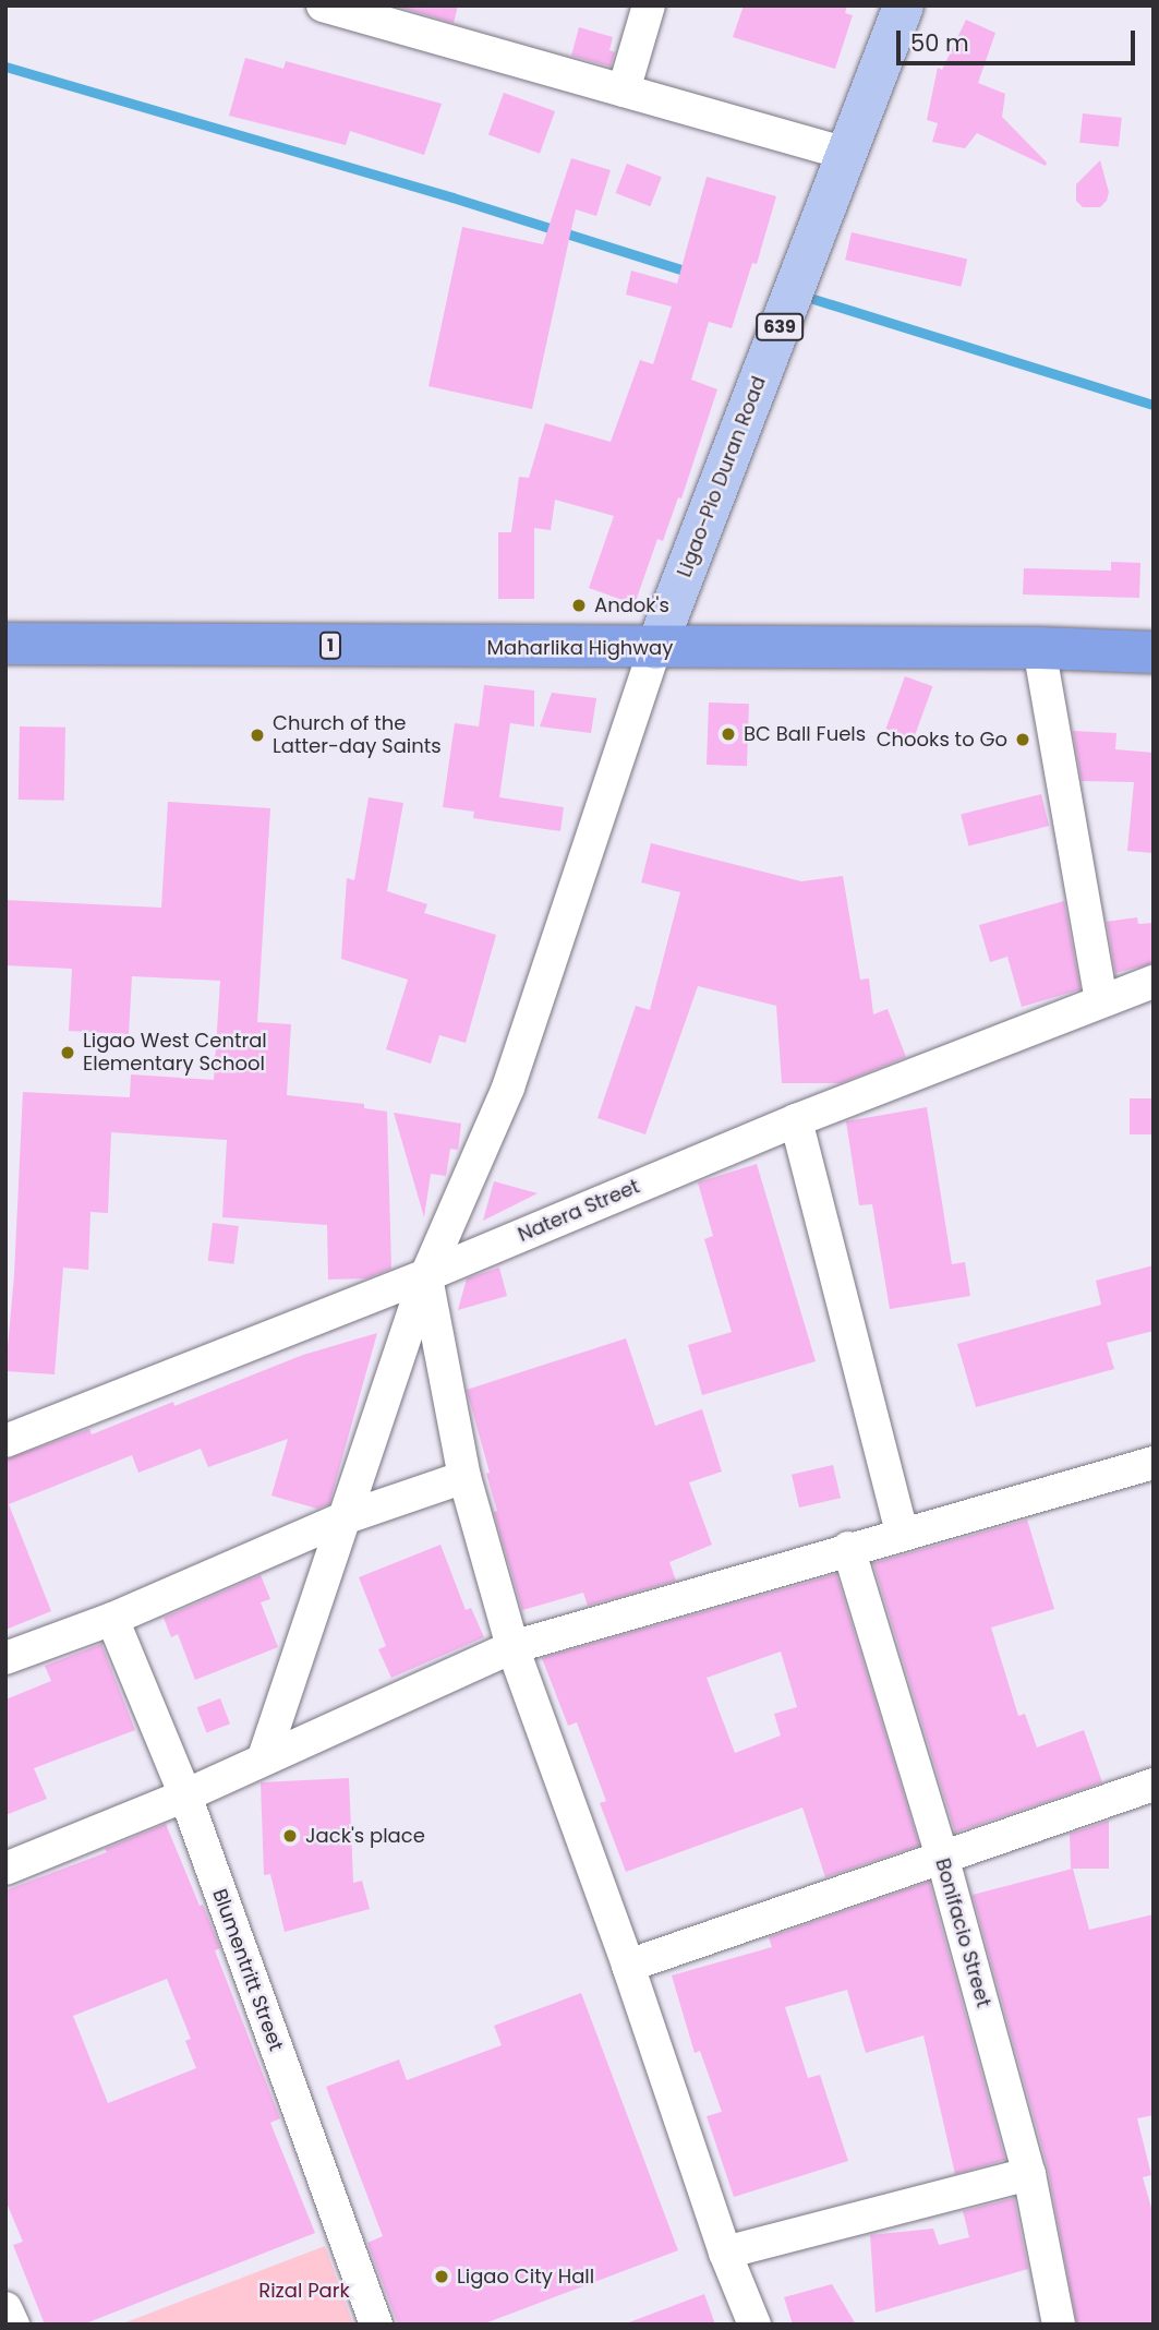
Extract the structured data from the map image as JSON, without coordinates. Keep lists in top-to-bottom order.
{
  "streets": {
    "highway": ["1", "Maharlika Highway"],
    "main road": ["639", "Ligao-Pio Duran Road"],
    "street": ["Natera Street", "Bonifacio Street", "Blumentritt Street"]
  },
  "crossings": [
    ["Ligao-Pio Duran Road", "Maharlika Highway"]
  ],
  "parks": ["Rizal Park"],
  "places": [
    "Andok's",
    "BC Ball Fuels",
    "Church of the Latter-day Saints",
    "Chooks to Go",
    "Ligao West Central Elementary School",
    "Jack's place",
    "Ligao City Hall"
  ],
  "scale_bar": "50 m"
}
